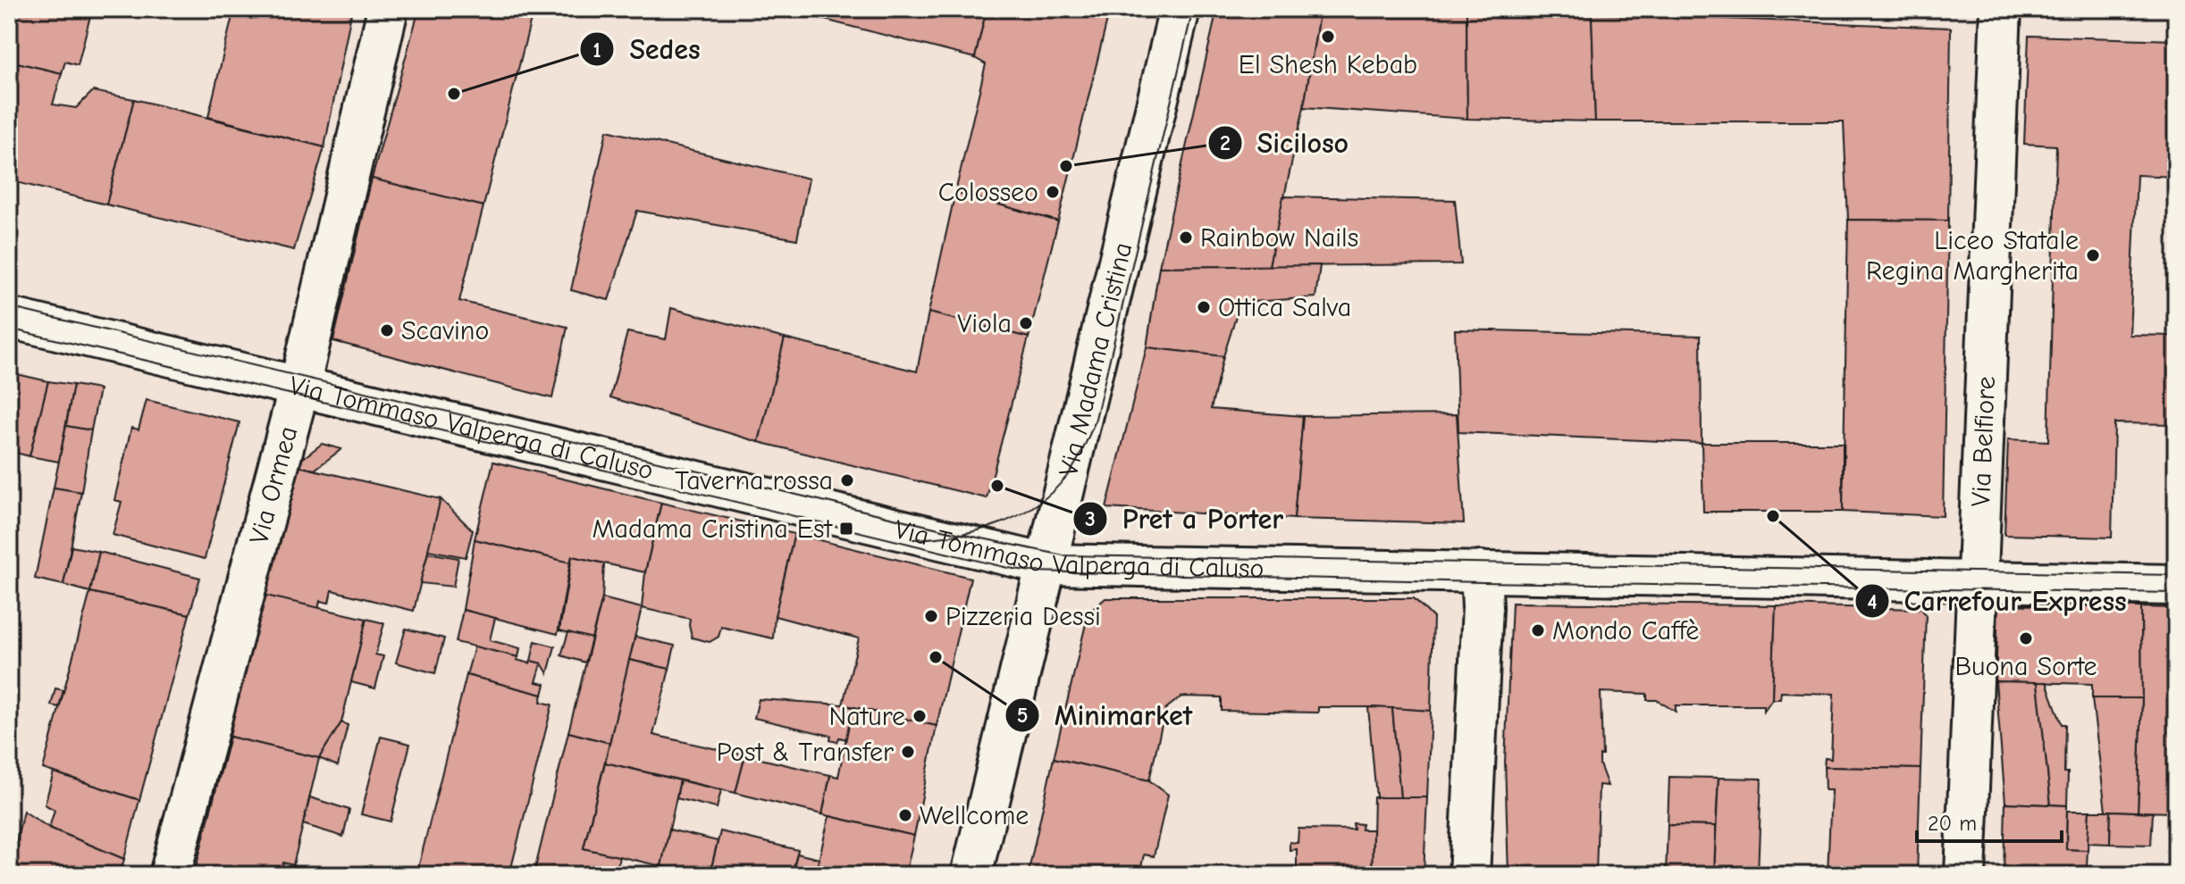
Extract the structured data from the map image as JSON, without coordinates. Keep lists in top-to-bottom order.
{
  "streets": {
    "street": [
      "Via Madama Cristina",
      "Via Tommaso Valperga di Caluso",
      "Via Belfiore",
      "Via Ormea"
    ]
  },
  "crossings": [
    ["Via Madama Cristina", "Via Tommaso Valperga di Caluso"],
    ["Via Tommaso Valperga di Caluso", "Via Belfiore"],
    ["Via Tommaso Valperga di Caluso", "Via Ormea"]
  ],
  "places": {
    "other": [
      "El Shesh Kebab",
      "Sedes",
      "Siciloso",
      "Colosseo",
      "Rainbow Nails",
      "Liceo Statale Regina Margherita",
      "Ottica Salva",
      "Viola",
      "Scavino",
      "Taverna rossa",
      "Pret a Porter",
      "Carrefour Express",
      "Pizzeria Dessi",
      "Mondo Caffè",
      "Buona Sorte",
      "Minimarket",
      "Nature",
      "Post & Transfer",
      "Wellcome"
    ],
    "transit": ["Madama Cristina Est"]
  },
  "scale_bar": "20 m"
}
